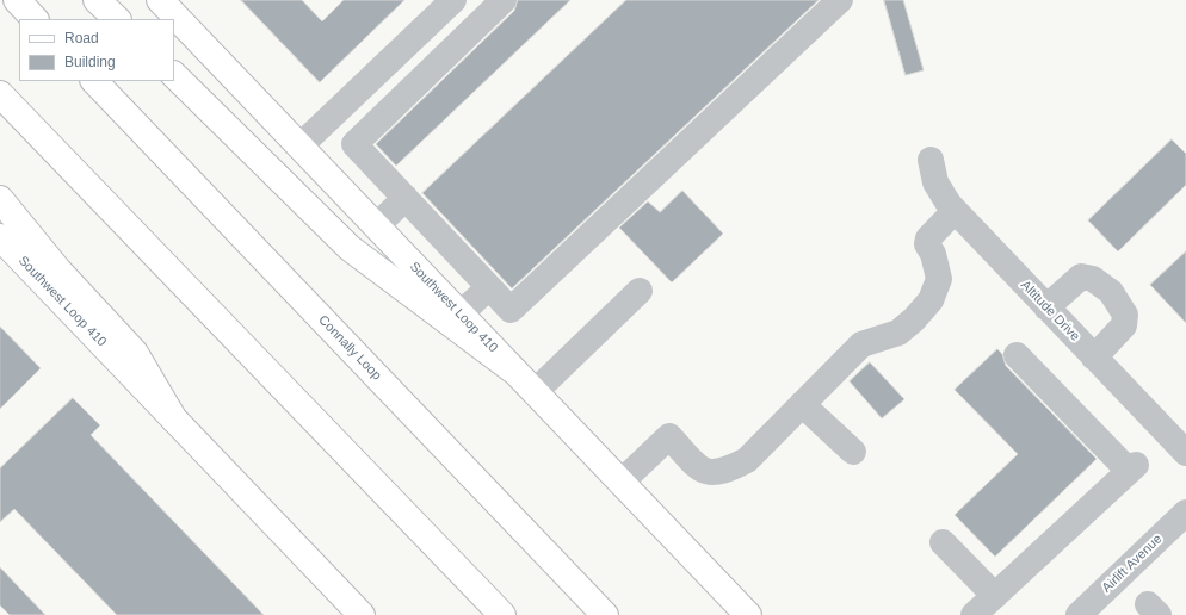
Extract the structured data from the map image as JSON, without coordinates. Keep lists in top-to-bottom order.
{
  "streets": {
    "main road": ["Southwest Loop 410", "Connally Loop"],
    "street": ["Altitude Drive", "Airlift Avenue"]
  },
  "legend": ["Road", "Building"]
}
